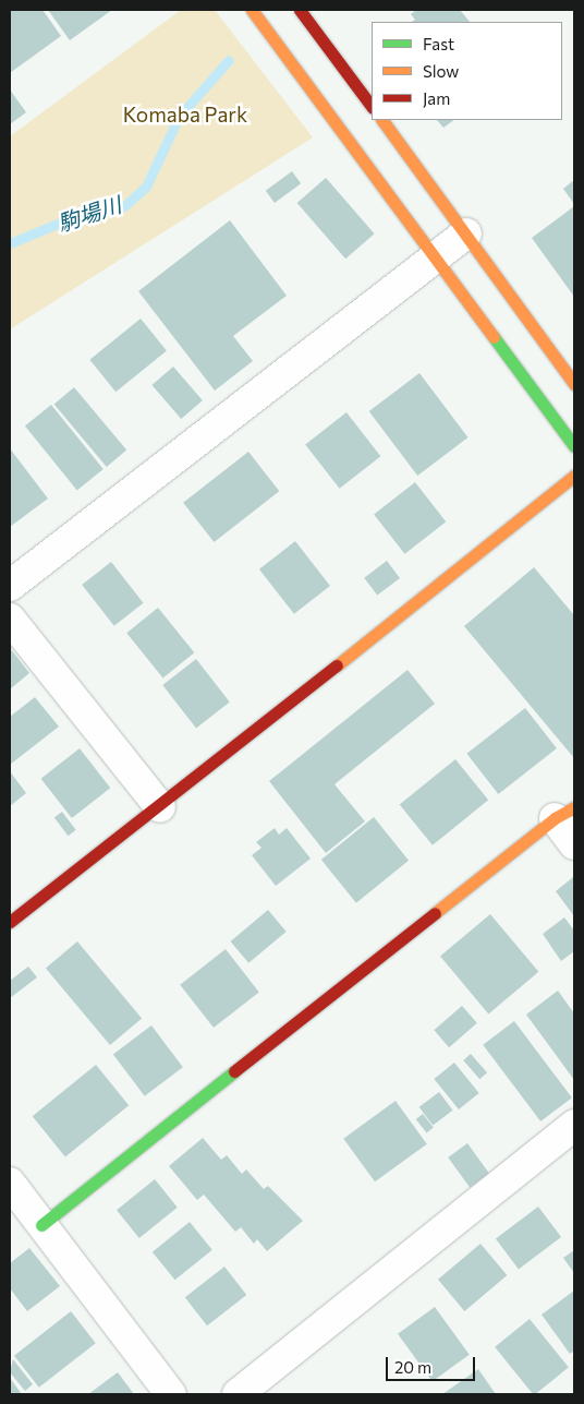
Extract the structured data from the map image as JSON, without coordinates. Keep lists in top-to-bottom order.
{
  "water": ["駒場川"],
  "parks": ["Komaba Park"],
  "legend": ["Fast", "Slow", "Jam"],
  "scale_bar": "20 m"
}
